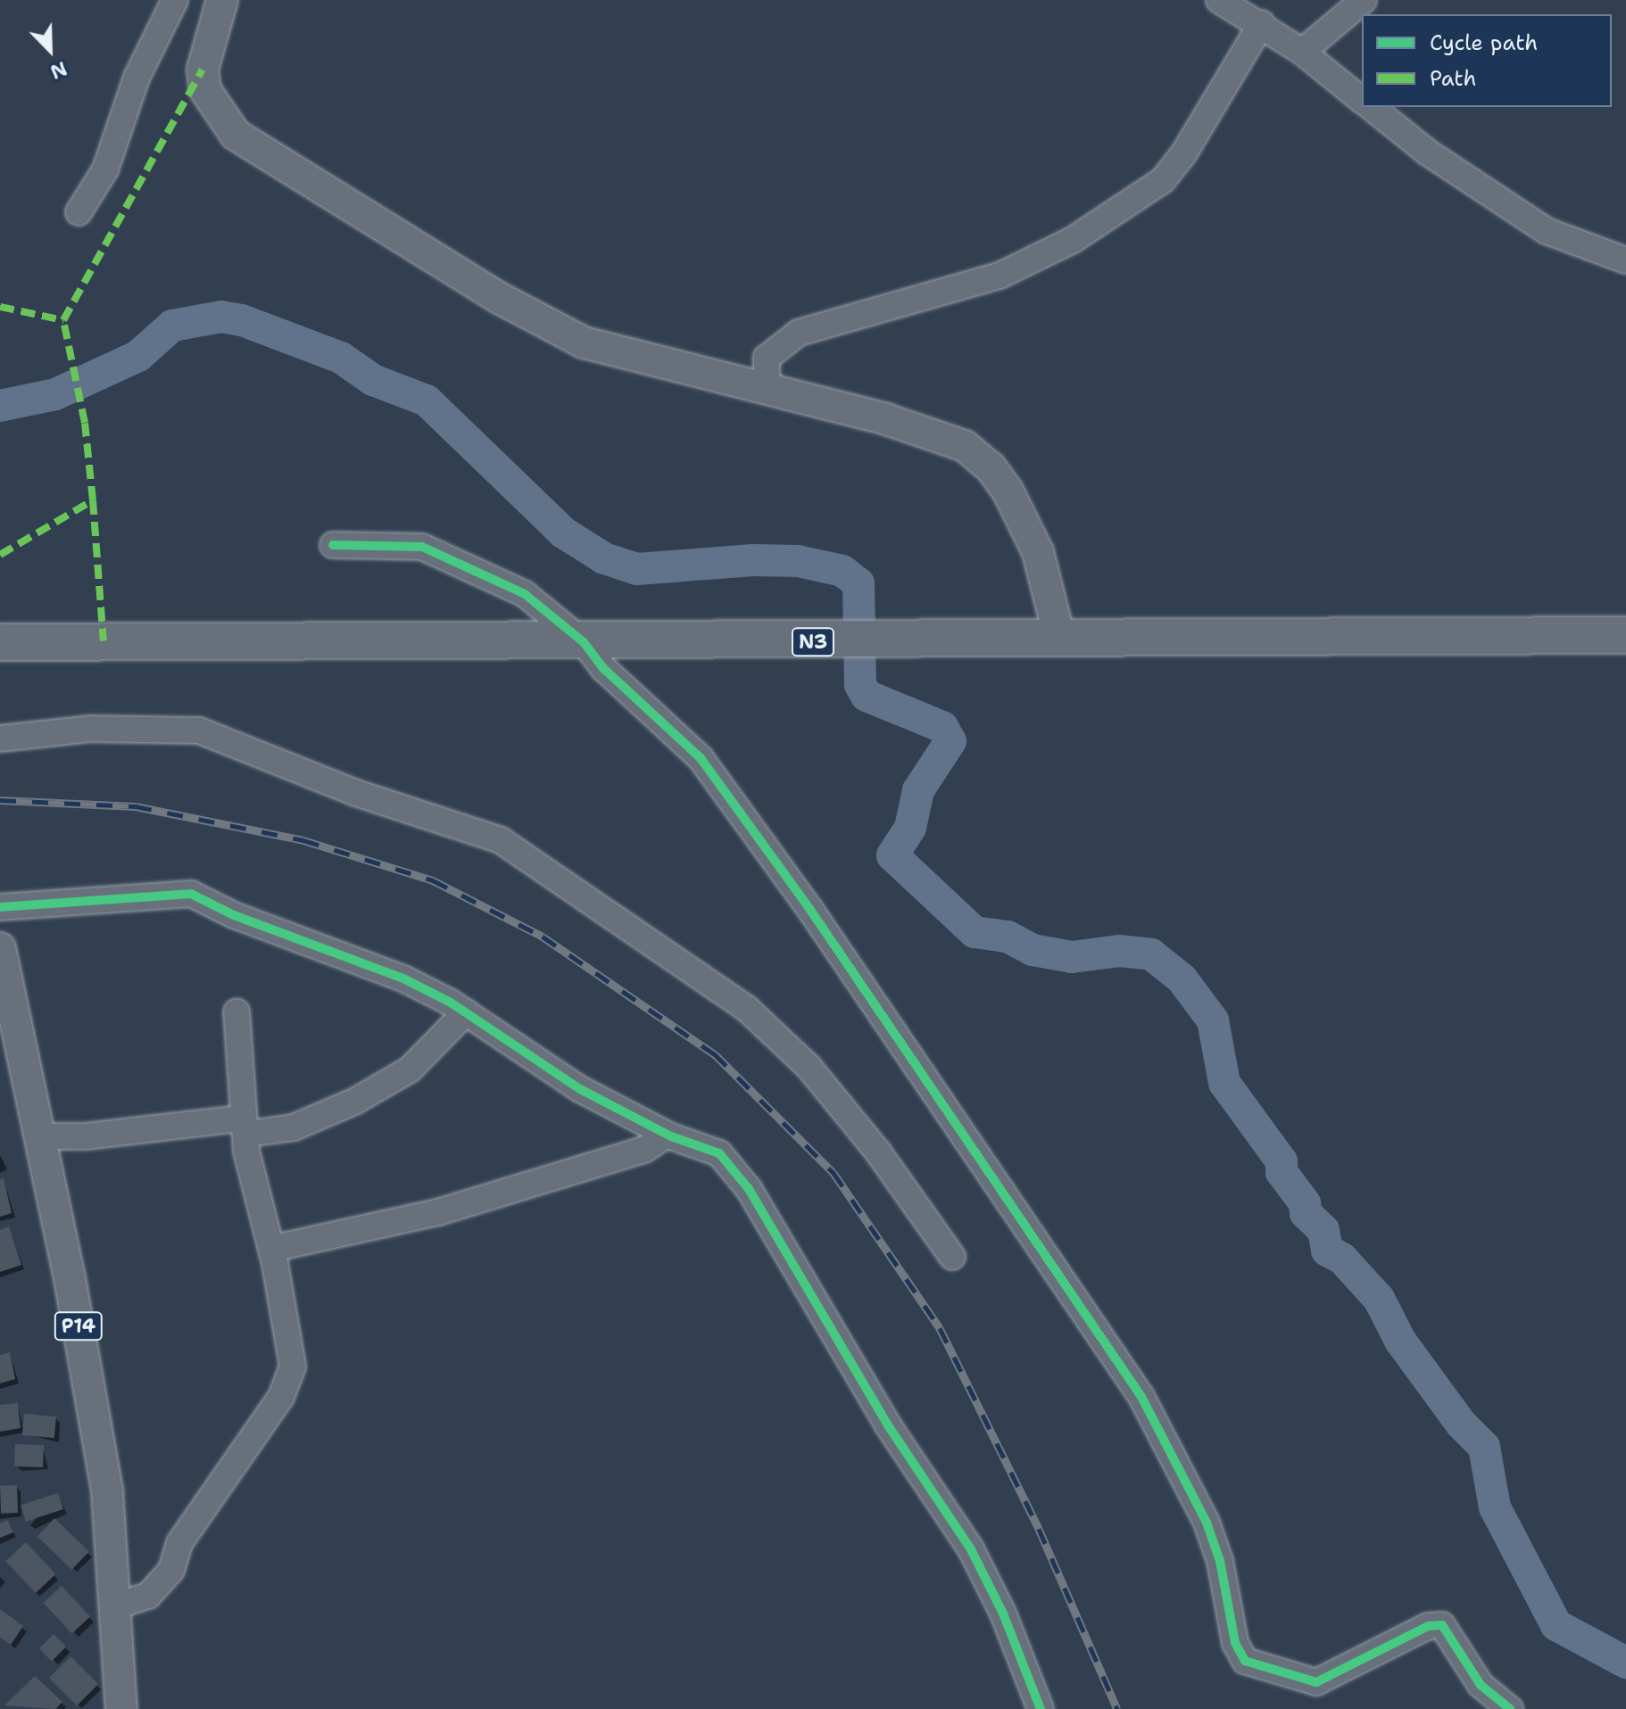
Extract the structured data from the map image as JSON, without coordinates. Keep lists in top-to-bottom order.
{
  "streets": {
    "highway": ["N3"],
    "main road": ["P14"]
  },
  "legend": ["Cycle path", "Path"],
  "north": "bottom right"
}
